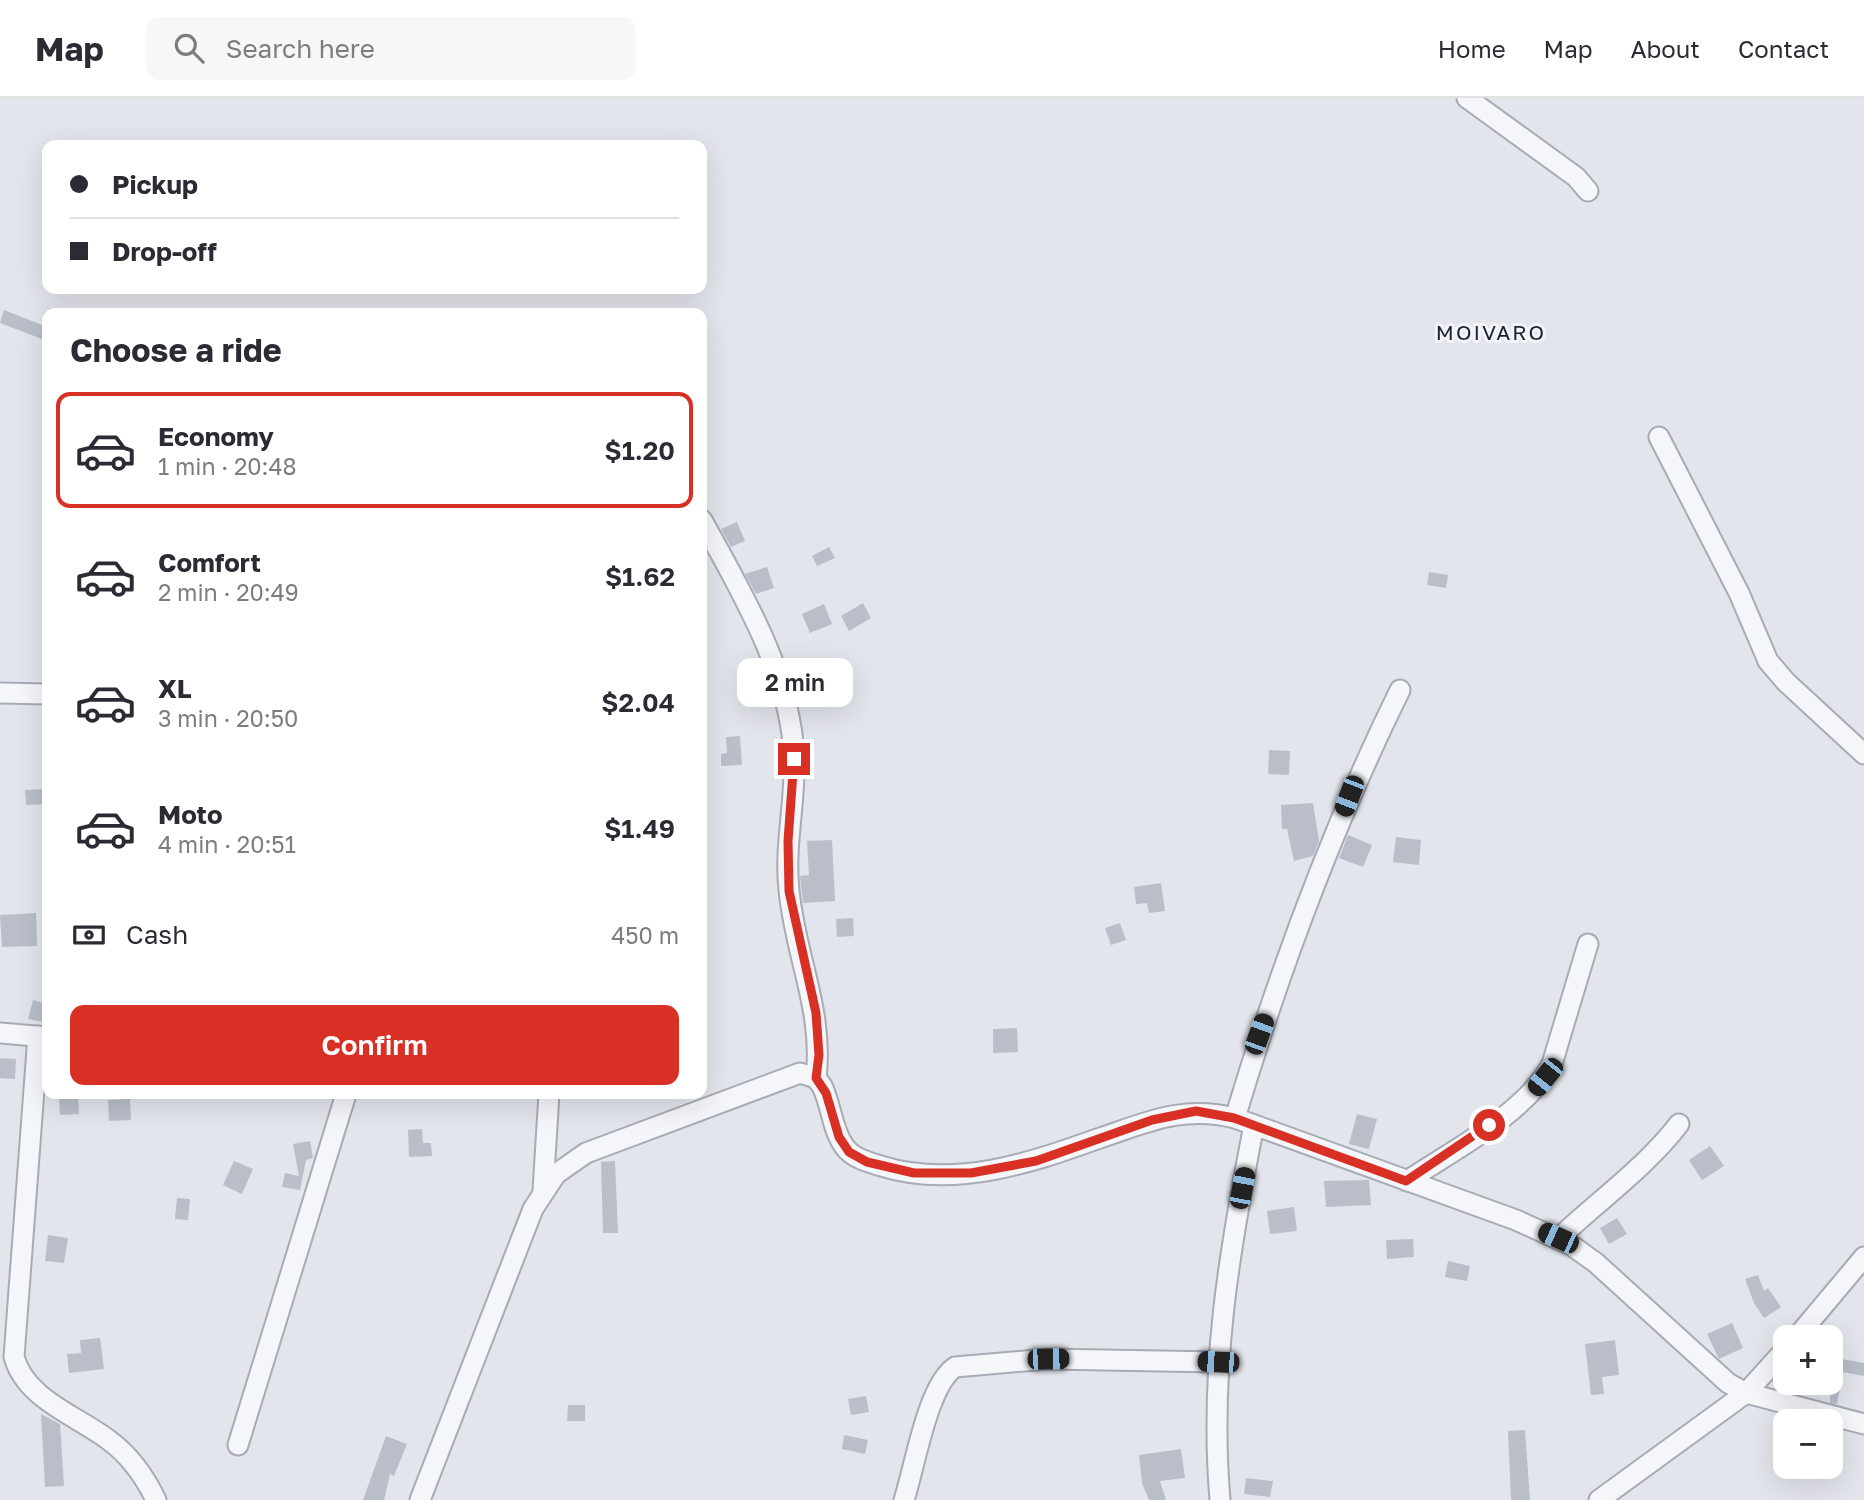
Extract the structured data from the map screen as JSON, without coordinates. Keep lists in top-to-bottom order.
{
  "districts": ["MOIVARO"],
  "page": {
    "header": "Map",
    "search": "Search here",
    "nav": [
      "Home",
      "Map",
      "About",
      "Contact"
    ],
    "banner": ["Pickup", "Drop-off"],
    "heading": "Choose a ride",
    "list": [
      {
        "name": "Economy",
        "note": "1 min · 20:48",
        "value": "$1.20"
      },
      {
        "name": "Comfort",
        "note": "2 min · 20:49",
        "value": "$1.62"
      },
      {
        "name": "XL",
        "note": "3 min · 20:50",
        "value": "$2.04"
      },
      {
        "name": "Moto",
        "note": "4 min · 20:51",
        "value": "$1.49"
      }
    ],
    "bubble": "2 min",
    "pay": ["Cash", "450 m"],
    "buttons": "Confirm",
    "map_buttons": ["+", "−"]
  }
}
